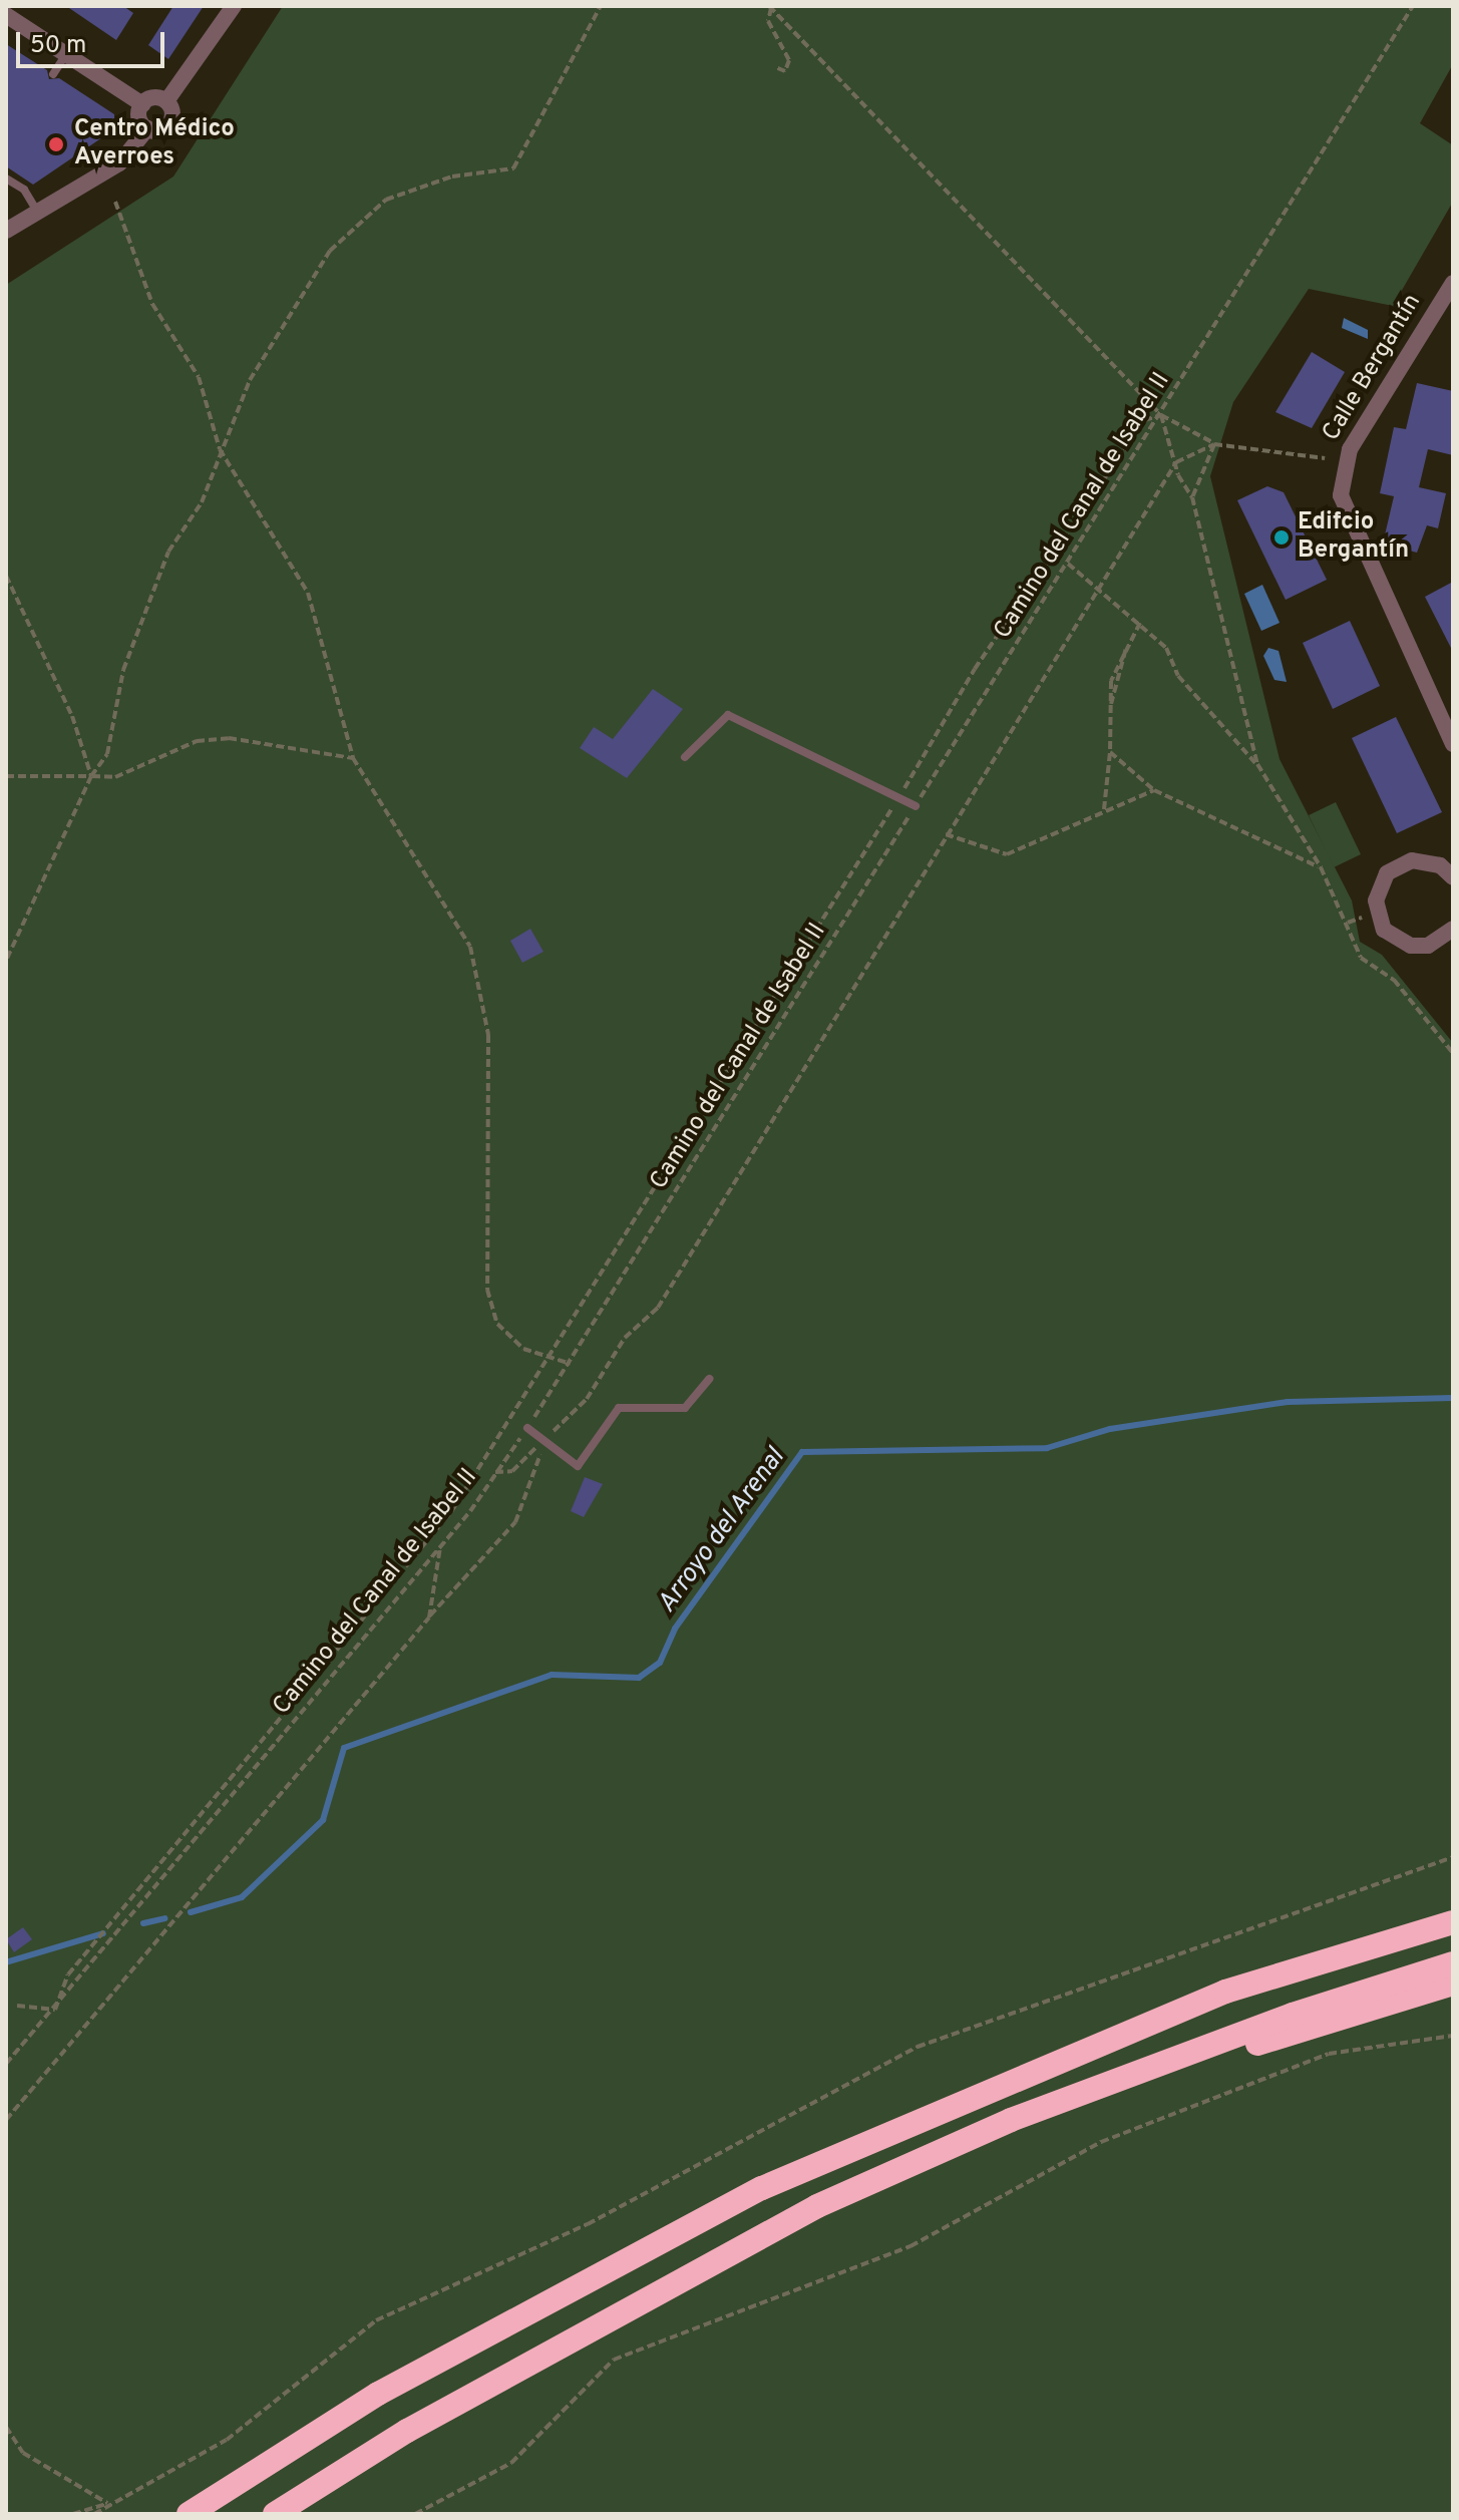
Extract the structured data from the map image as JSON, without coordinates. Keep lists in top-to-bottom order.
{
  "streets": {
    "street": ["Calle Bergantín"],
    "path": ["Camino del Canal de Isabel II"]
  },
  "water": ["Arroyo del Arenal"],
  "places": ["Centro Médico Averroes", "Edifcio Bergantín"],
  "scale_bar": "50 m"
}
